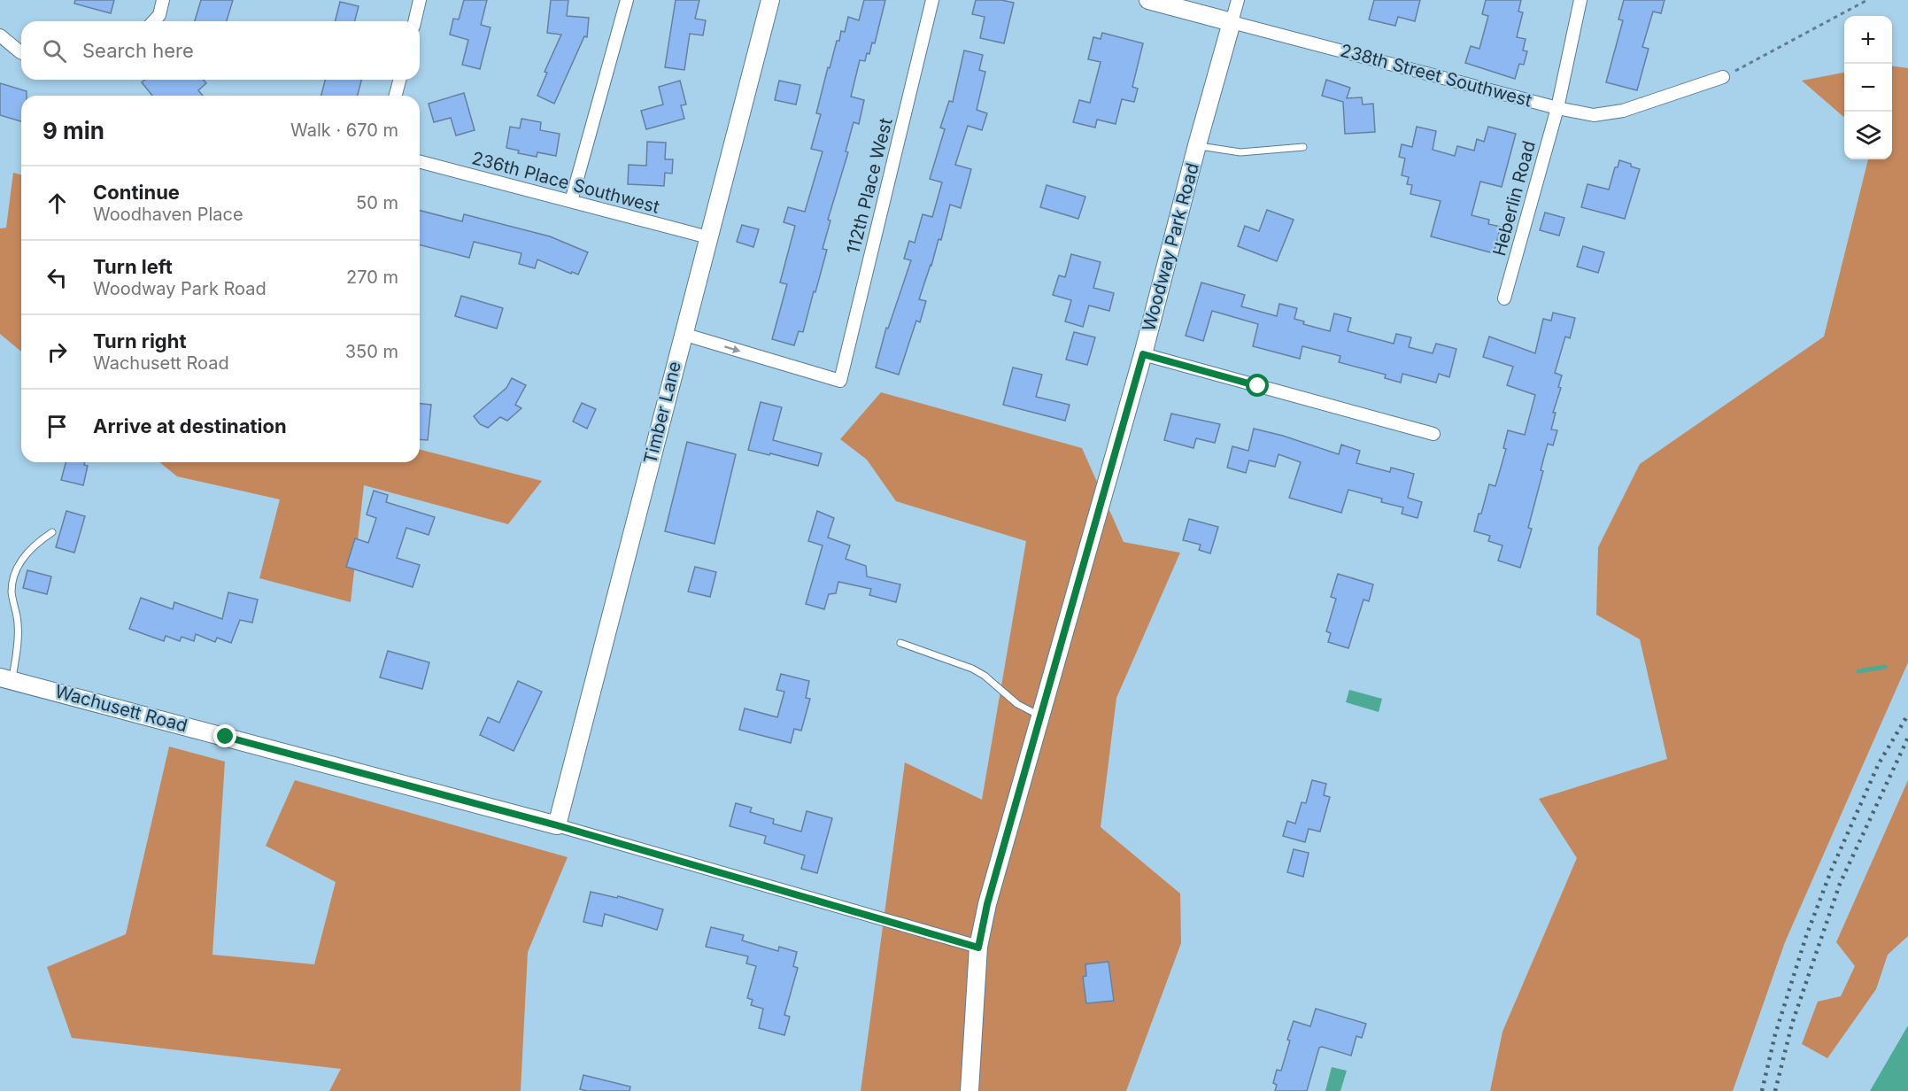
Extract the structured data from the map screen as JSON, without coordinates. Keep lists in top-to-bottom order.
{
  "streets": {
    "street": [
      "238th Street Southwest",
      "236th Place Southwest",
      "112th Place West",
      "Heberlin Road",
      "Woodway Park Road",
      "Timber Lane",
      "Wachusett Road"
    ]
  },
  "crossings": [
    ["238th Street Southwest", "Heberlin Road"],
    ["238th Street Southwest", "Woodway Park Road"],
    ["236th Place Southwest", "Timber Lane"],
    ["112th Place West", "Timber Lane"],
    ["Woodway Park Road", "Wachusett Road"],
    ["Timber Lane", "Wachusett Road"]
  ],
  "page": {
    "map_buttons": ["+", "−"],
    "search": "Search here",
    "heading": ["9 min", "Walk · 670 m"],
    "list": [
      ["Continue", "Woodhaven Place", "50 m"],
      ["Turn left", "Woodway Park Road", "270 m"],
      ["Turn right", "Wachusett Road", "350 m"],
      "Arrive at destination"
    ]
  }
}
